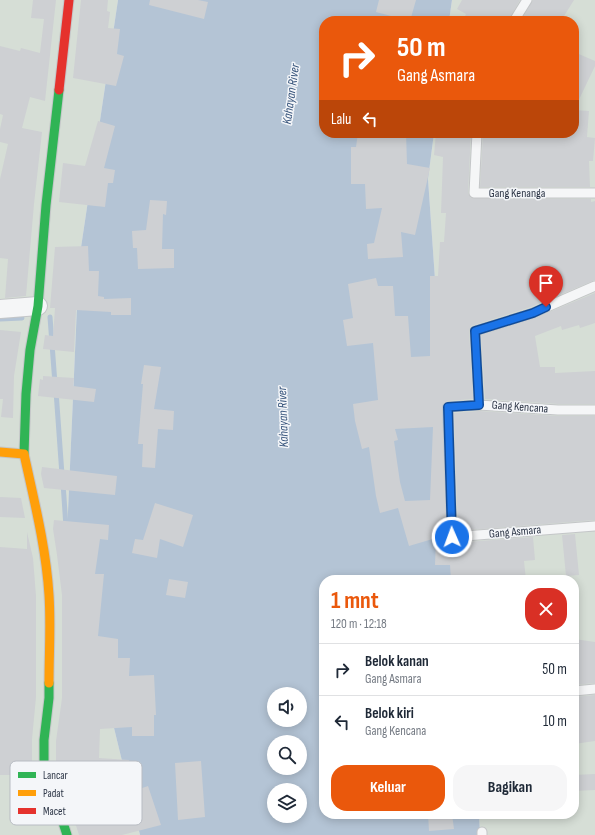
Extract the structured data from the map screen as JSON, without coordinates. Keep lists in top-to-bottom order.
{
  "streets": {
    "lane": ["Gang Kenanga", "Gang Kencana", "Gang Asmara"]
  },
  "crossings": [
    ["Gang Kencana", "Gang Asmara"]
  ],
  "water": ["Kahayan River"],
  "legend": ["Lancar", "Padat", "Macet"],
  "page": {
    "turn": ["50 m", "Gang Asmara"],
    "then": "Lalu",
    "heading": ["1 mnt", "120 m · 12:18"],
    "list": [
      {
        "name": "Belok kanan",
        "note": "Gang Asmara",
        "value": "50 m"
      },
      {
        "name": "Belok kiri",
        "note": "Gang Kencana",
        "value": "10 m"
      }
    ],
    "buttons": ["Keluar", "Bagikan"]
  }
}
